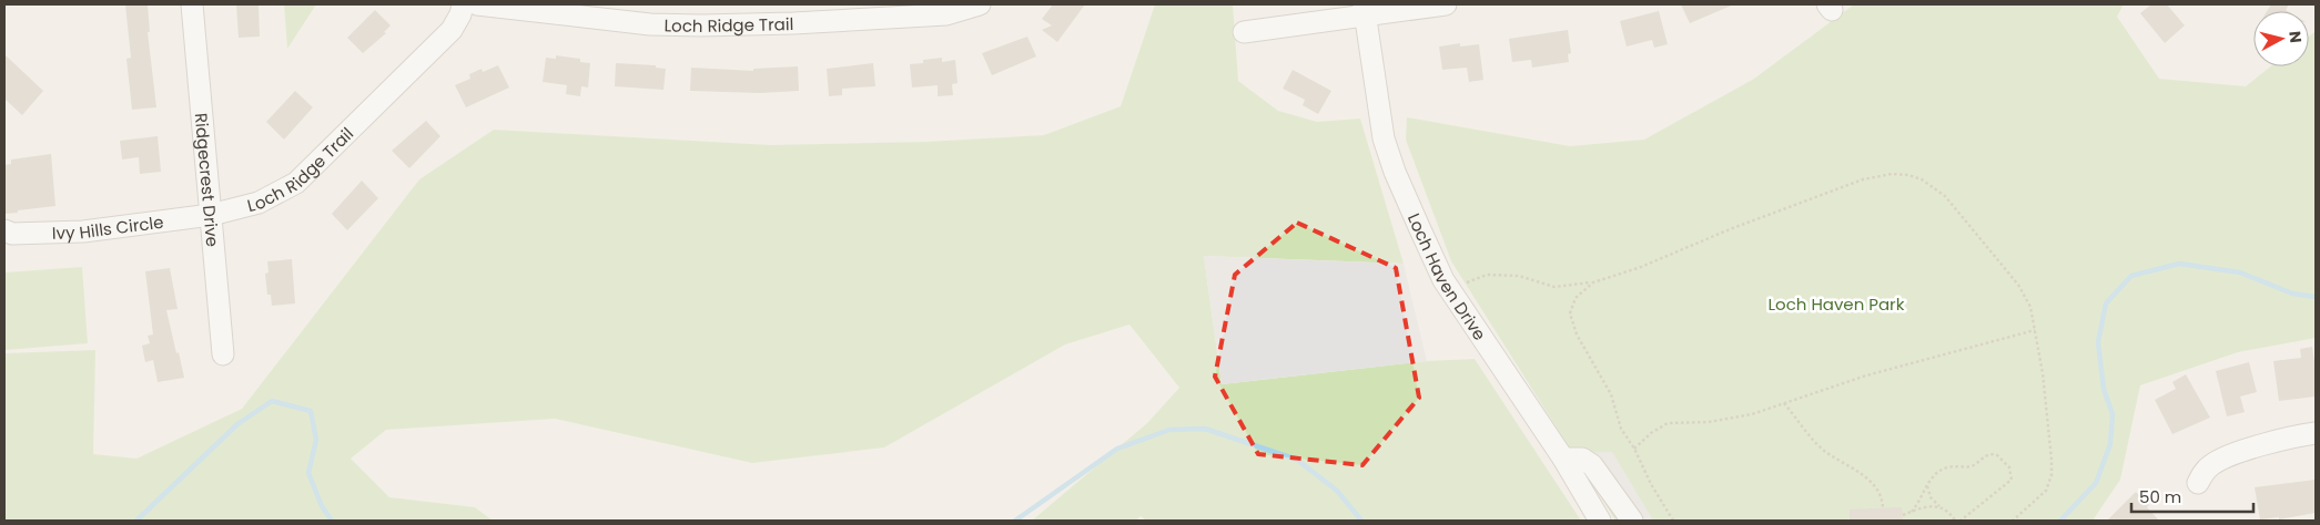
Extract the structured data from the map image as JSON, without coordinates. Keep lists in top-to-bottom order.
{
  "streets": {
    "street": [
      "Loch Ridge Trail",
      "Ridgecrest Drive",
      "Ivy Hills Circle",
      "Loch Haven Drive"
    ]
  },
  "crossings": [
    ["Loch Ridge Trail", "Ridgecrest Drive"],
    ["Loch Ridge Trail", "Ivy Hills Circle"],
    ["Ridgecrest Drive", "Ivy Hills Circle"]
  ],
  "parks": ["Loch Haven Park"],
  "scale_bar": "50 m",
  "north": "right"
}
